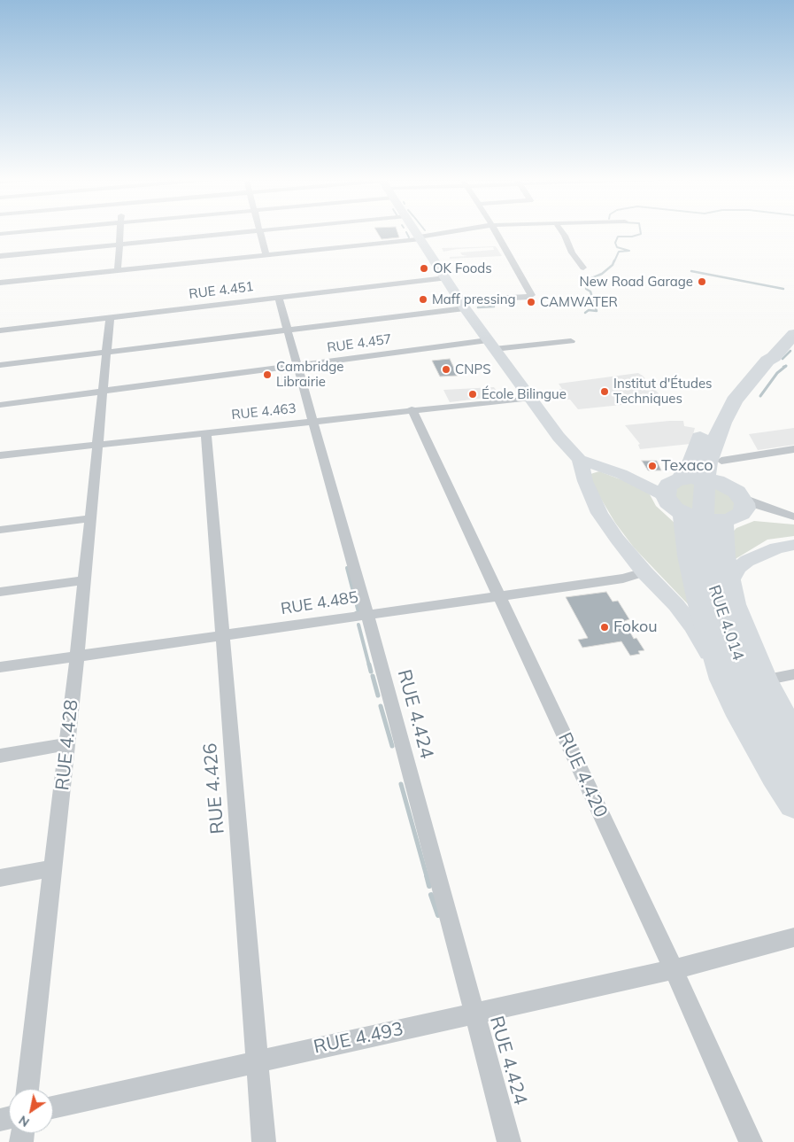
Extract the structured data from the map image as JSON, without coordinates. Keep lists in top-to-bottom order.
{
  "streets": {
    "highway": ["RUE 4.014"],
    "street": [
      "RUE 4.451",
      "RUE 4.457",
      "RUE 4.463",
      "RUE 4.485",
      "RUE 4.424",
      "RUE 4.428",
      "RUE 4.420",
      "RUE 4.426",
      "RUE 4.493"
    ]
  },
  "crossings": [
    ["RUE 4.451", "RUE 4.424"],
    ["RUE 4.451", "RUE 4.428"],
    ["RUE 4.457", "RUE 4.424"],
    ["RUE 4.457", "RUE 4.428"],
    ["RUE 4.463", "RUE 4.424"],
    ["RUE 4.463", "RUE 4.428"],
    ["RUE 4.463", "RUE 4.420"],
    ["RUE 4.463", "RUE 4.426"],
    ["RUE 4.485", "RUE 4.424"],
    ["RUE 4.485", "RUE 4.428"],
    ["RUE 4.485", "RUE 4.420"],
    ["RUE 4.485", "RUE 4.426"],
    ["RUE 4.424", "RUE 4.493"],
    ["RUE 4.420", "RUE 4.493"],
    ["RUE 4.426", "RUE 4.493"]
  ],
  "places": [
    "OK Foods",
    "New Road Garage",
    "Maff pressing",
    "CAMWATER",
    "CNPS",
    "Cambridge Librairie",
    "Institut d'Études Techniques",
    "École Bilingue",
    "Texaco",
    "Fokou"
  ],
  "north": "bottom left"
}
